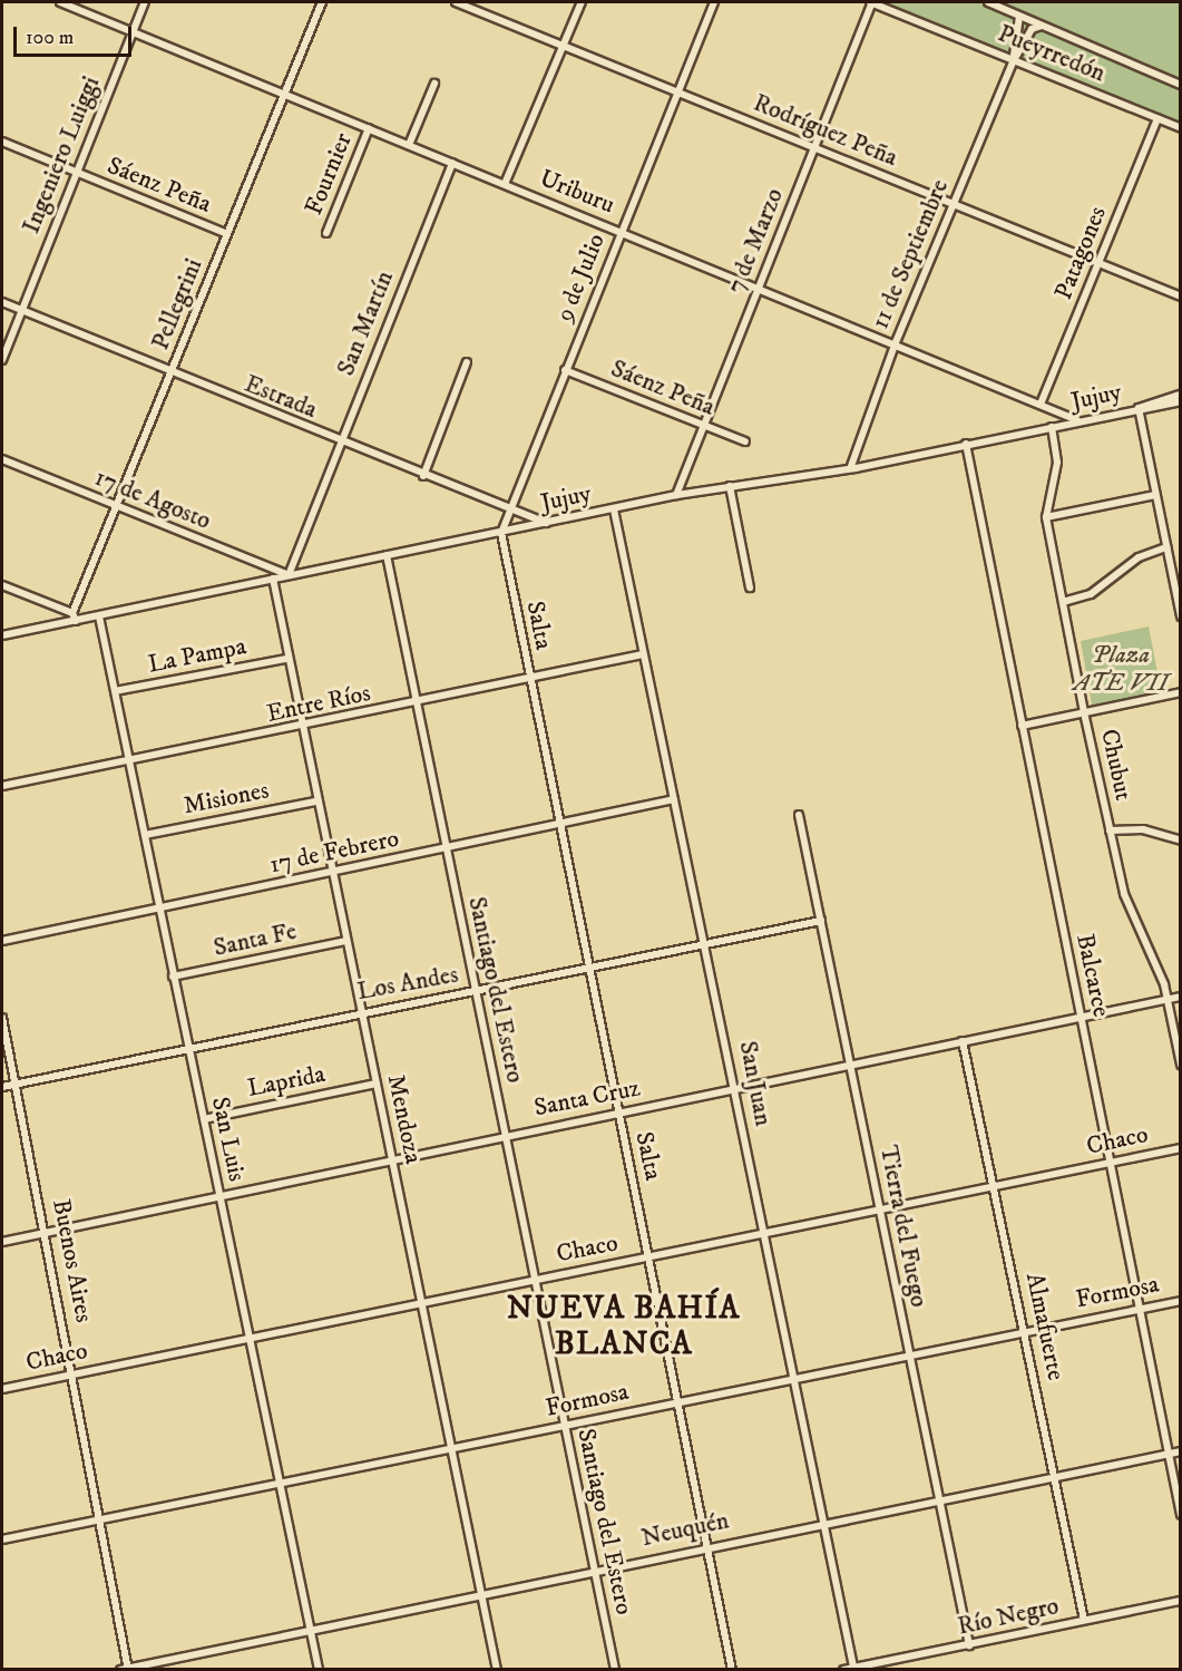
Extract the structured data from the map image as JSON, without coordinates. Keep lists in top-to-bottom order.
{
  "streets": {
    "street": [
      "Pueyrredón",
      "Rodríguez Peña",
      "Ingeniero Luiggi",
      "Fournier",
      "Sáenz Peña",
      "Uriburu",
      "7 de Marzo",
      "Patagones",
      "11 de Septiembre",
      "9 de Julio",
      "Pellegrini",
      "San Martín",
      "Estrada",
      "Jujuy",
      "17 de Agosto",
      "Salta",
      "La Pampa",
      "Entre Ríos",
      "Chubut",
      "Misiones",
      "17 de Febrero",
      "Santa Fe",
      "Balcarce",
      "Los Andes",
      "Santiago del Estero",
      "Laprida",
      "San Juan",
      "Santa Cruz",
      "Mendoza",
      "San Luis",
      "Chaco",
      "Tierra del Fuego",
      "Buenos Aires",
      "Formosa",
      "Almafuerte",
      "Neuquén",
      "Río Negro"
    ]
  },
  "crossings": [
    ["Pueyrredón", "7 de Marzo"],
    ["Pueyrredón", "Patagones"],
    ["Pueyrredón", "11 de Septiembre"],
    ["Rodríguez Peña", "7 de Marzo"],
    ["Rodríguez Peña", "Patagones"],
    ["Rodríguez Peña", "11 de Septiembre"],
    ["Rodríguez Peña", "9 de Julio"],
    ["Ingeniero Luiggi", "Sáenz Peña"],
    ["Ingeniero Luiggi", "Uriburu"],
    ["Ingeniero Luiggi", "Estrada"],
    ["Fournier", "Uriburu"],
    ["Sáenz Peña", "7 de Marzo"],
    ["Sáenz Peña", "9 de Julio"],
    ["Sáenz Peña", "Pellegrini"],
    ["Uriburu", "7 de Marzo"],
    ["Uriburu", "Patagones"],
    ["Uriburu", "11 de Septiembre"],
    ["Uriburu", "9 de Julio"],
    ["Uriburu", "Pellegrini"],
    ["Uriburu", "San Martín"],
    ["Uriburu", "Jujuy"],
    ["7 de Marzo", "Jujuy"],
    ["11 de Septiembre", "Jujuy"],
    ["9 de Julio", "Estrada"],
    ["9 de Julio", "Jujuy"],
    ["9 de Julio", "Salta"],
    ["Pellegrini", "Estrada"],
    ["Pellegrini", "Jujuy"],
    ["Pellegrini", "17 de Agosto"],
    ["San Martín", "Estrada"],
    ["San Martín", "Jujuy"],
    ["San Martín", "17 de Agosto"],
    ["Estrada", "Jujuy"],
    ["Jujuy", "17 de Agosto"],
    ["Jujuy", "Salta"],
    ["Jujuy", "Chubut"],
    ["Jujuy", "Balcarce"],
    ["Jujuy", "Santiago del Estero"],
    ["Jujuy", "San Juan"],
    ["Jujuy", "Mendoza"],
    ["Jujuy", "San Luis"],
    ["Salta", "Entre Ríos"],
    ["Salta", "17 de Febrero"],
    ["Salta", "Los Andes"],
    ["Salta", "Santa Cruz"],
    ["Salta", "Chaco"],
    ["Salta", "Formosa"],
    ["Salta", "Neuquén"],
    ["La Pampa", "Mendoza"],
    ["La Pampa", "San Luis"],
    ["Entre Ríos", "Santiago del Estero"],
    ["Entre Ríos", "San Juan"],
    ["Entre Ríos", "Mendoza"],
    ["Entre Ríos", "San Luis"],
    ["Chubut", "Santa Cruz"],
    ["Misiones", "Mendoza"],
    ["Misiones", "San Luis"],
    ["17 de Febrero", "Santiago del Estero"],
    ["17 de Febrero", "San Juan"],
    ["17 de Febrero", "Mendoza"],
    ["17 de Febrero", "San Luis"],
    ["Santa Fe", "Mendoza"],
    ["Santa Fe", "San Luis"],
    ["Balcarce", "Santa Cruz"],
    ["Balcarce", "Chaco"],
    ["Balcarce", "Formosa"],
    ["Balcarce", "Neuquén"],
    ["Los Andes", "Santiago del Estero"],
    ["Los Andes", "San Juan"],
    ["Los Andes", "Mendoza"],
    ["Los Andes", "San Luis"],
    ["Los Andes", "Tierra del Fuego"],
    ["Los Andes", "Buenos Aires"],
    ["Santiago del Estero", "Santa Cruz"],
    ["Santiago del Estero", "Chaco"],
    ["Santiago del Estero", "Formosa"],
    ["Santiago del Estero", "Neuquén"],
    ["Laprida", "Mendoza"],
    ["Laprida", "San Luis"],
    ["San Juan", "Santa Cruz"],
    ["San Juan", "Chaco"],
    ["San Juan", "Formosa"],
    ["San Juan", "Neuquén"],
    ["San Juan", "Río Negro"],
    ["Santa Cruz", "Mendoza"],
    ["Santa Cruz", "San Luis"],
    ["Santa Cruz", "Tierra del Fuego"],
    ["Santa Cruz", "Buenos Aires"],
    ["Santa Cruz", "Almafuerte"],
    ["Mendoza", "Chaco"],
    ["Mendoza", "Formosa"],
    ["Mendoza", "Neuquén"],
    ["San Luis", "Chaco"],
    ["San Luis", "Formosa"],
    ["San Luis", "Neuquén"],
    ["Chaco", "Tierra del Fuego"],
    ["Chaco", "Buenos Aires"],
    ["Chaco", "Almafuerte"],
    ["Tierra del Fuego", "Formosa"],
    ["Tierra del Fuego", "Neuquén"],
    ["Tierra del Fuego", "Río Negro"],
    ["Buenos Aires", "Formosa"],
    ["Buenos Aires", "Neuquén"],
    ["Formosa", "Almafuerte"],
    ["Almafuerte", "Neuquén"],
    ["Almafuerte", "Río Negro"]
  ],
  "districts": ["NUEVA BAHÍA BLANCA"],
  "parks": ["Plaza ATE VII"],
  "scale_bar": "100 m"
}
